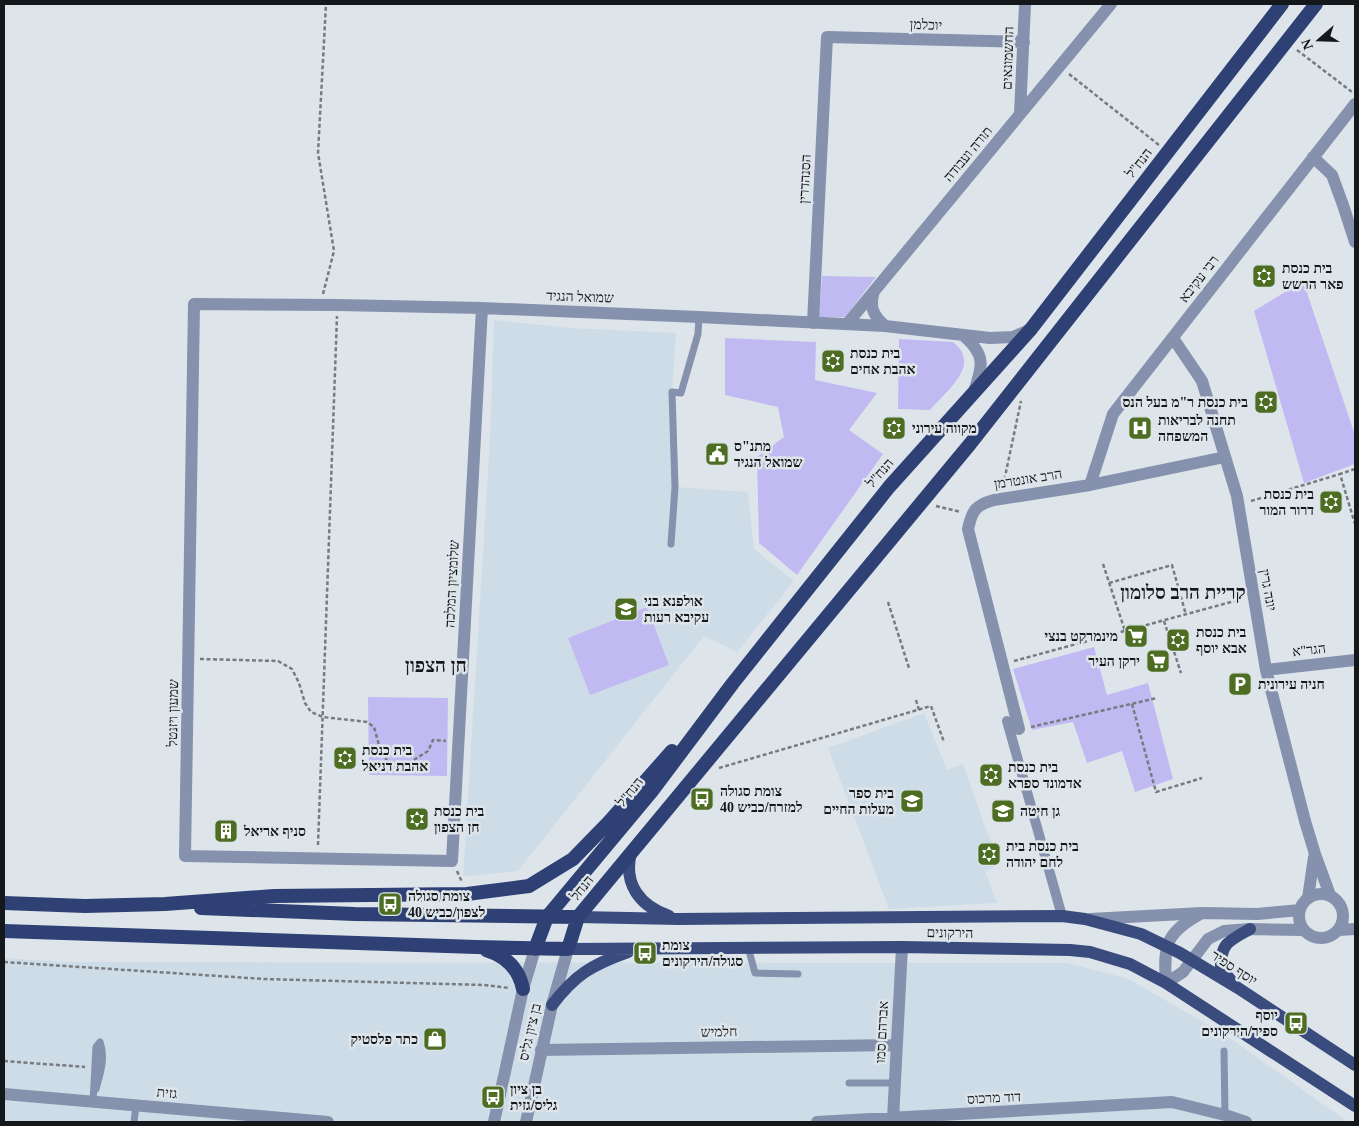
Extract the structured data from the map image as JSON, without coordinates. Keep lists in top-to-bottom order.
{
  "streets": {
    "highway": ["הנח\"ל", "הנחל"],
    "main road": ["הירקונים", "יוסף ספיר"],
    "street": [
      "יוכלמן",
      "החשמונאים",
      "תורה ועבודה",
      "הסנהדרין",
      "רבי עקיבא",
      "שמואל הנגיד",
      "הרב אונטרמן",
      "שלומציון המלכה",
      "יונה גרין",
      "הגר\"א",
      "שמעון ויזנטל",
      "בן ציון גליס",
      "חלמיש",
      "אברהם סמו",
      "גזית",
      "דוד מרכוס"
    ]
  },
  "crossings": [
    ["יוכלמן", "החשמונאים"],
    ["יוכלמן", "הסנהדרין"],
    ["החשמונאים", "תורה ועבודה"],
    ["תורה ועבודה", "שמואל הנגיד"],
    ["הנח\"ל", "שמואל הנגיד"],
    ["הנח\"ל", "בן ציון גליס"],
    ["הסנהדרין", "שמואל הנגיד"],
    ["רבי עקיבא", "הרב אונטרמן"],
    ["רבי עקיבא", "יונה גרין"],
    ["שמואל הנגיד", "שלומציון המלכה"],
    ["שמואל הנגיד", "שמעון ויזנטל"],
    ["הרב אונטרמן", "יונה גרין"],
    ["שלומציון המלכה", "שמעון ויזנטל"],
    ["יונה גרין", "הגר\"א"],
    ["יונה גרין", "הירקונים"],
    ["הנחל", "הירקונים"],
    ["הנחל", "בן ציון גליס"],
    ["הירקונים", "יוסף ספיר"],
    ["הירקונים", "בן ציון גליס"],
    ["הירקונים", "אברהם סמו"],
    ["בן ציון גליס", "חלמיש"],
    ["חלמיש", "אברהם סמו"],
    ["אברהם סמו", "דוד מרכוס"]
  ],
  "districts": ["קריית הרב סלומון", "חן הצפון"],
  "places": {
    "synagogue": [
      "בית כנסת פאר הרשש",
      "בית כנסת אהבת אחים",
      "בית כנסת ר\"מ בעל הנס",
      "מקווה עירוני",
      "בית כנסת דרור המור",
      "בית כנסת אבא יוסף",
      "בית כנסת אהבת דניאל",
      "בית כנסת אדמונד ספרא",
      "בית כנסת חן הצפון",
      "בית כנסת בית לחם יהודה"
    ],
    "hospital": ["תחנה לבריאות המשפחה"],
    "public building": ["מתנ\"ס שמואל הנגיד"],
    "school or university": ["אולפנא בני עקיבא רעות", "בית ספר מעלות החיים", "גן חיטה"],
    "supermarket": ["מינמרקט בנצי", "ירקן העיר"],
    "parking": ["חניה עירונית"],
    "bus stop": [
      "צומת סגולה למזרח/כביש 40",
      "צומת סגולה לצפון/כביש 40",
      "צומת סגולה/הירקונים",
      "יוסף ספיר/הירקונים",
      "בן ציון גליס/גזית"
    ],
    "building": ["סניף אריאל"],
    "shop": ["כתר פלסטיק"]
  },
  "north": "left"
}
